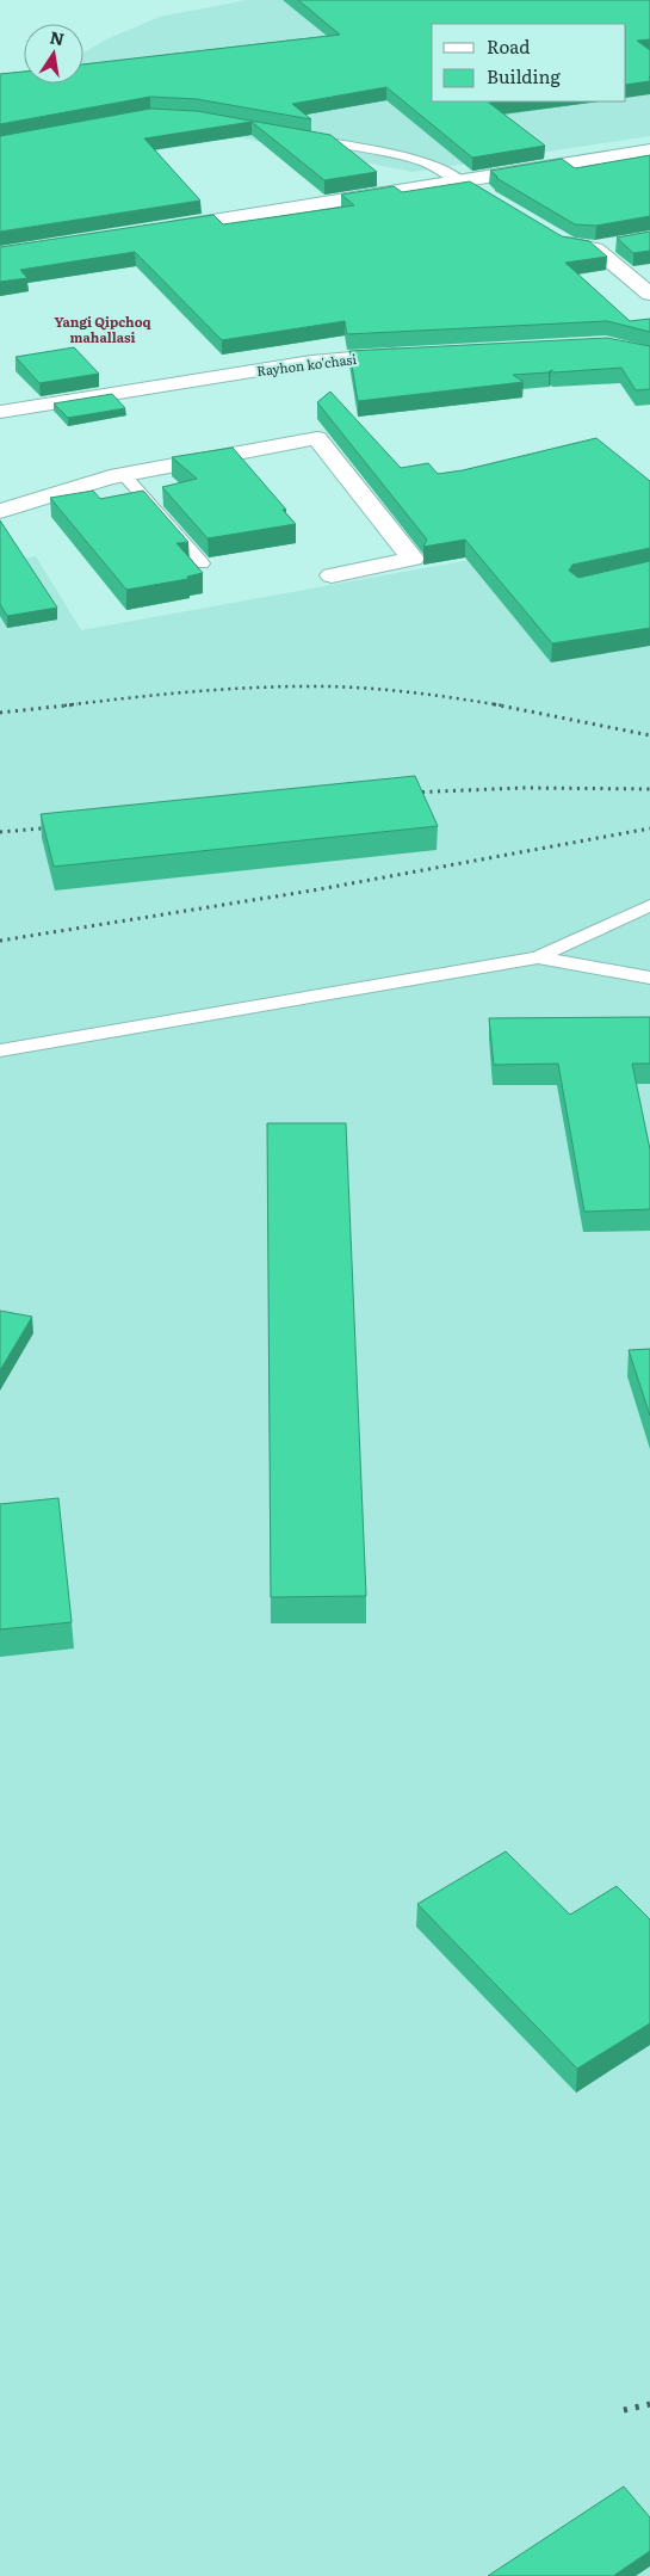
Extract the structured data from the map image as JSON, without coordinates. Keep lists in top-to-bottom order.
{
  "streets": {
    "street": ["Rayhon ko'chasi"]
  },
  "districts": ["Yangi Qipchoq mahallasi"],
  "legend": ["Road", "Building"],
  "north": "top"
}
